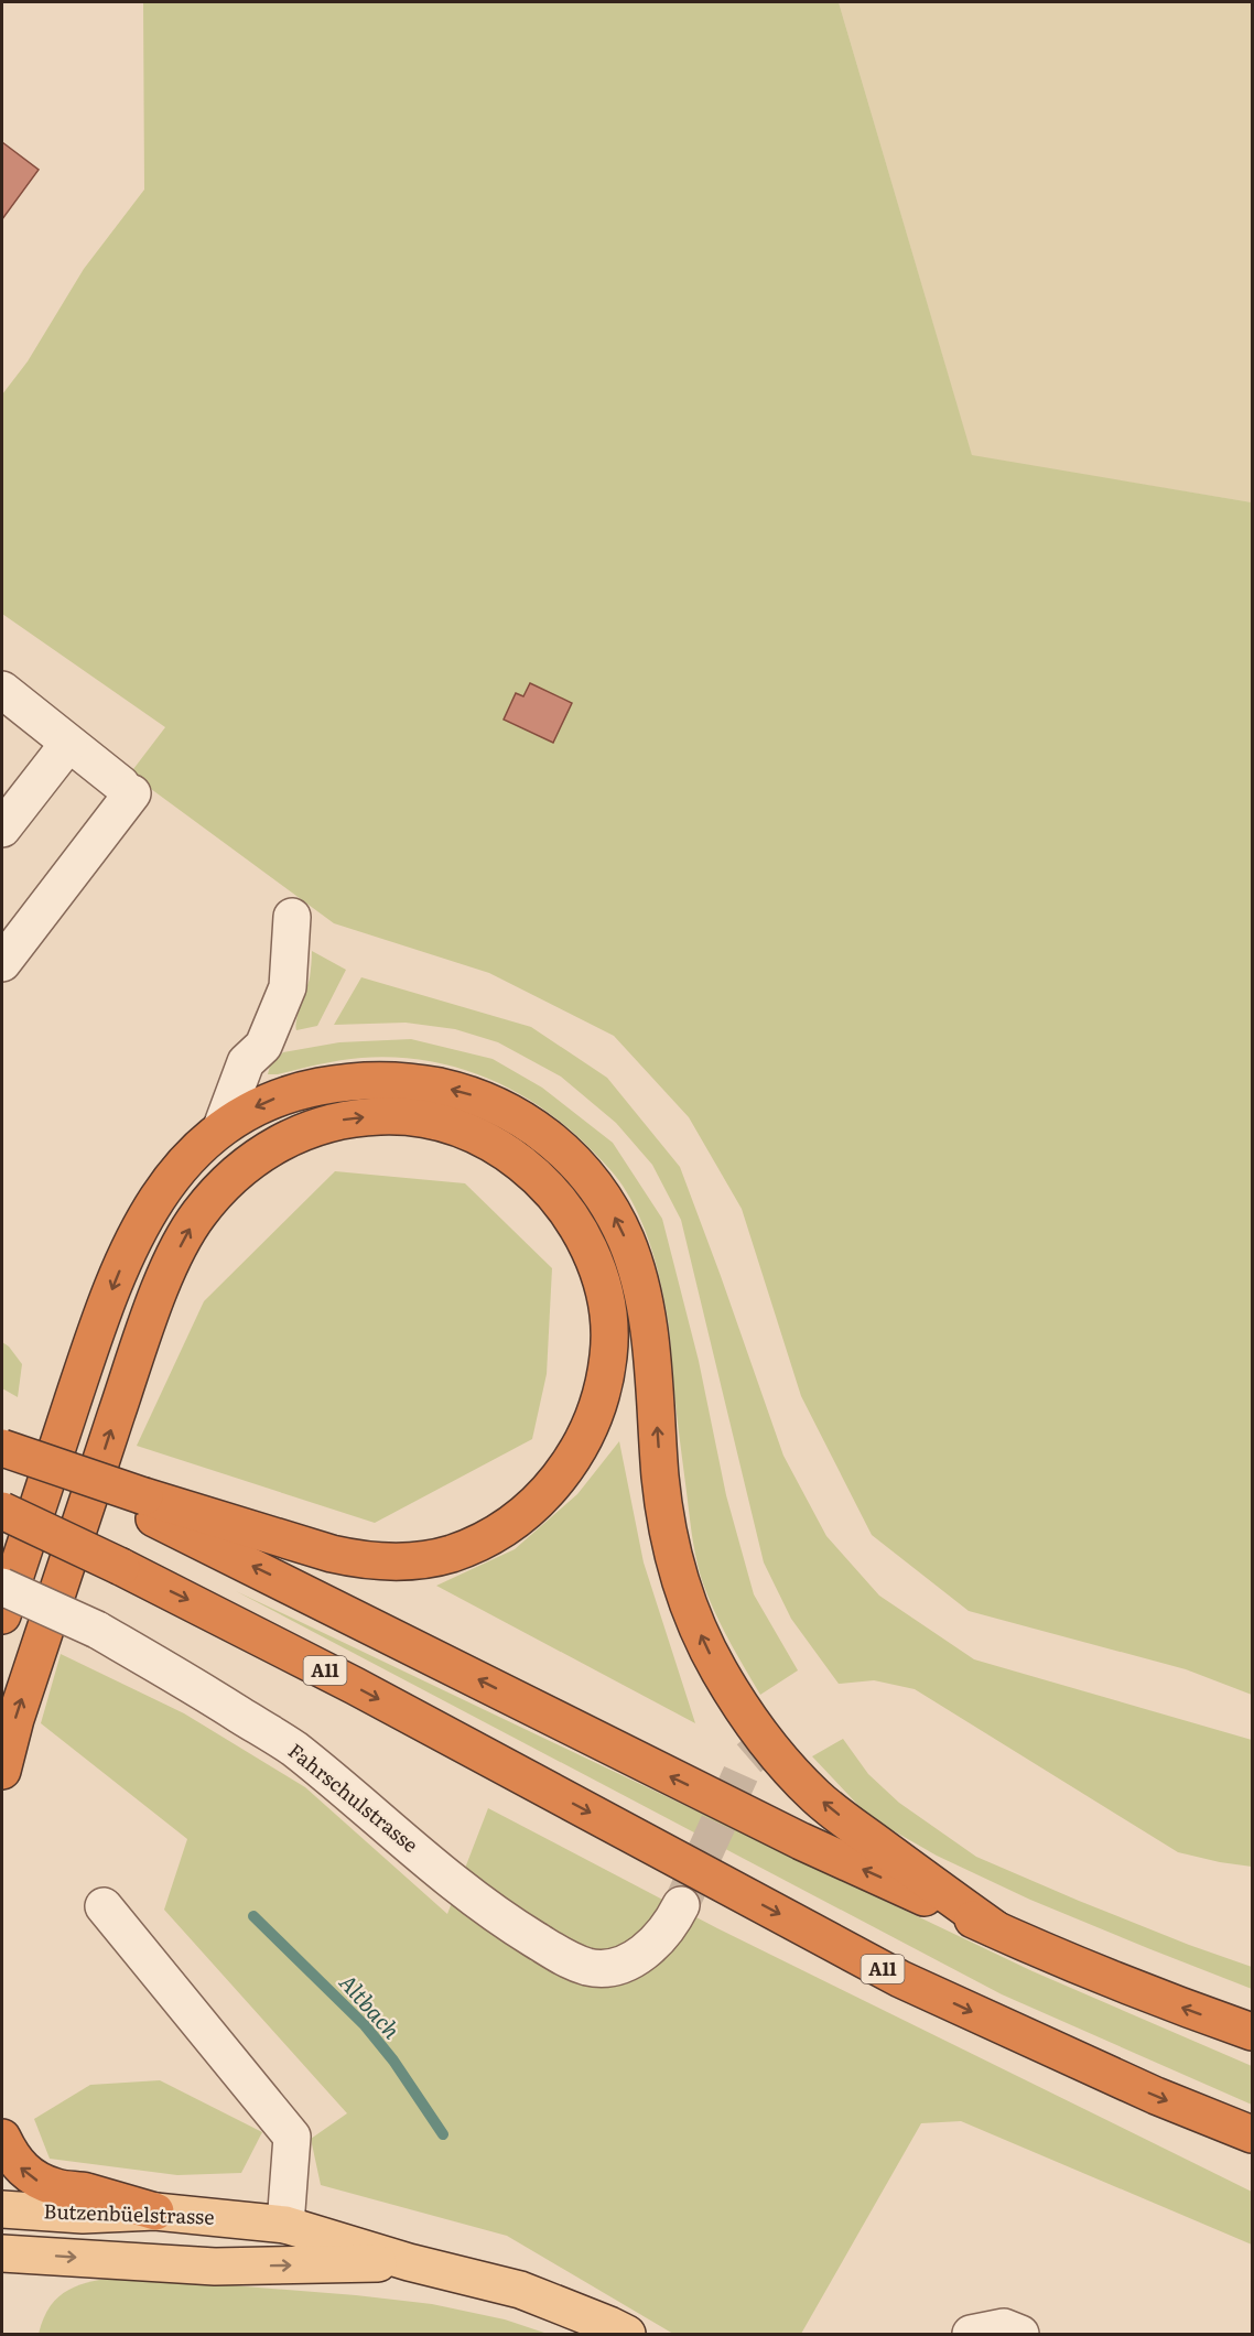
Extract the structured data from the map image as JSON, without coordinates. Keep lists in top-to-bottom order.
{
  "streets": {
    "highway": ["A11"],
    "main road": ["Butzenbüelstrasse"],
    "street": ["Fahrschulstrasse"]
  },
  "water": ["Altbach"]
}
